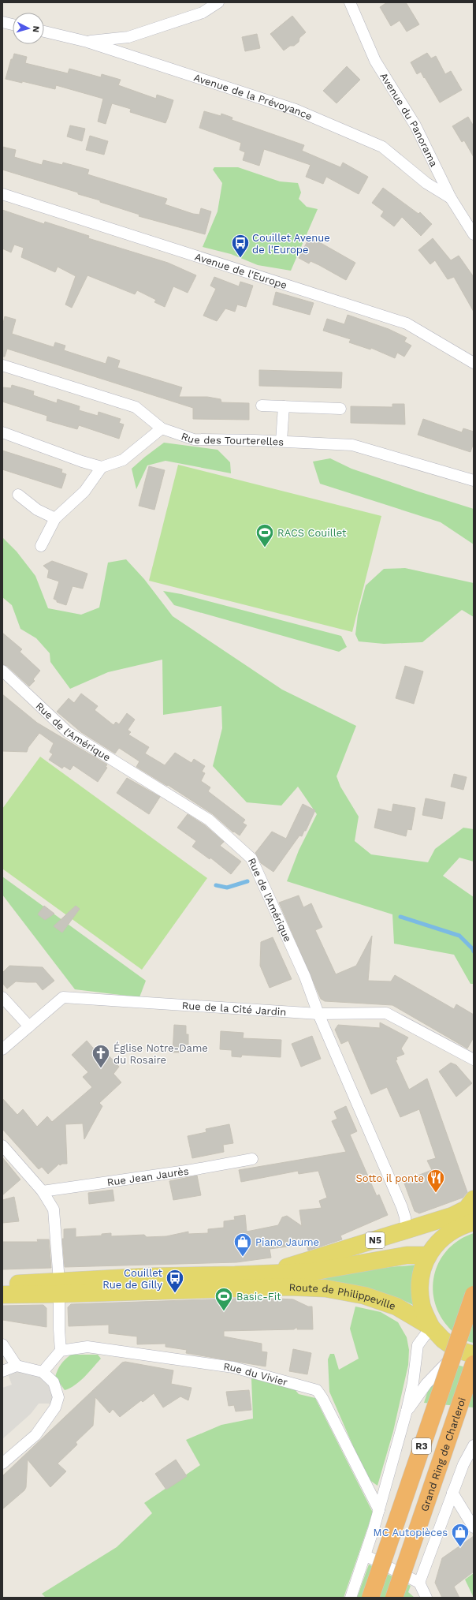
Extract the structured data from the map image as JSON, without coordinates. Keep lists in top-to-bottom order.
{
  "streets": {
    "highway": ["R3", "Grand Ring de Charleroi"],
    "main road": ["N5", "Route de Philippeville"],
    "street": [
      "Avenue de la Prévoyance",
      "Avenue du Panorama",
      "Avenue de l'Europe",
      "Rue des Tourterelles",
      "Rue de l'Amérique",
      "Rue de la Cité Jardin",
      "Rue Jean Jaurès",
      "Rue du Vivier"
    ]
  },
  "crossings": [
    ["Avenue de la Prévoyance", "Avenue du Panorama"],
    ["Rue de l'Amérique", "Rue de la Cité Jardin"],
    ["Rue de l'Amérique", "N5"],
    ["N5", "Route de Philippeville"]
  ],
  "places": {
    "bus stop": ["Couillet Avenue de l'Europe", "Couillet Rue de Gilly"],
    "sports": ["RACS Couillet", "Basic-Fit"],
    "church": ["Église Notre-Dame du Rosaire"],
    "restaurant": ["Sotto il ponte"],
    "shop": ["Piano Jaume", "MC Autopièces"]
  },
  "north": "right"
}
